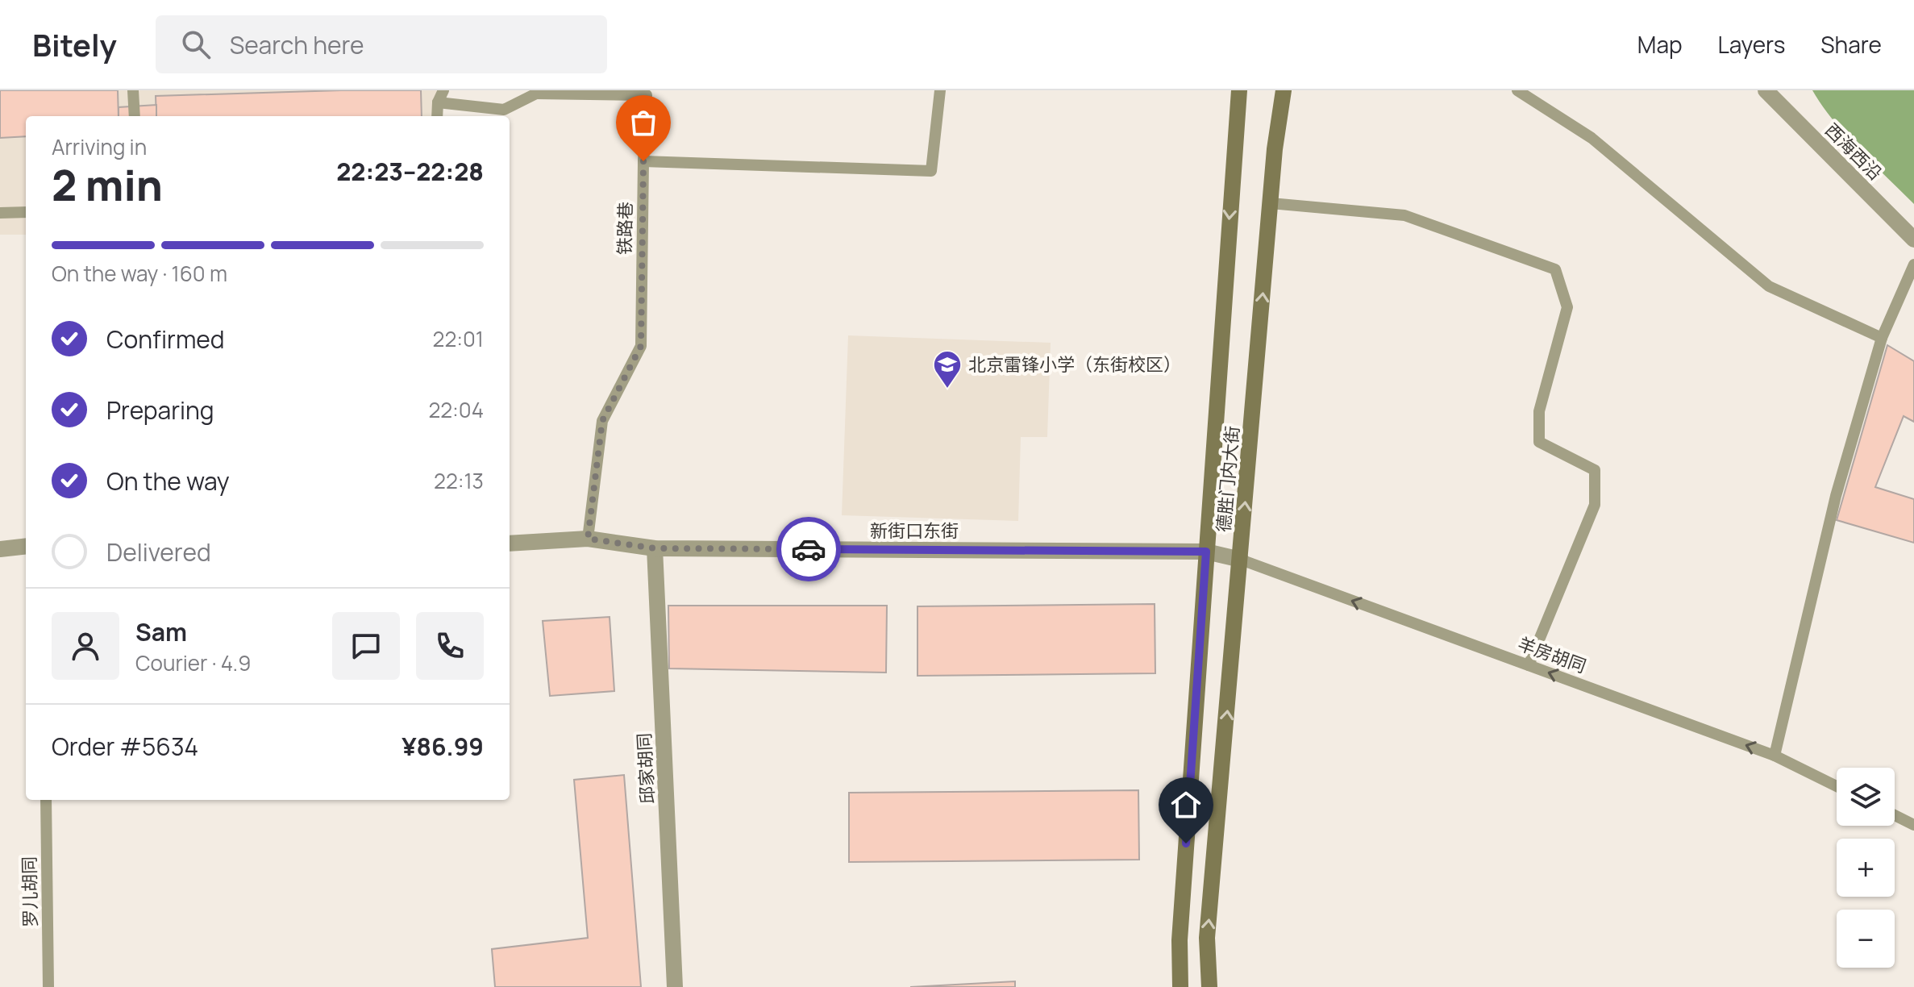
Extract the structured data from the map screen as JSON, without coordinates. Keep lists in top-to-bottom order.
{
  "streets": {
    "main road": ["德胜门内大街"],
    "street": ["西海西沿", "新街口东街", "邱家胡同"],
    "lane": ["铁路巷", "羊房胡同", "罗儿胡同"]
  },
  "crossings": [
    ["铁路巷", "新街口东街"],
    ["德胜门内大街", "新街口东街"],
    ["德胜门内大街", "羊房胡同"],
    ["新街口东街", "羊房胡同"],
    ["新街口东街", "邱家胡同"]
  ],
  "one_way": ["羊房胡同"],
  "places": {
    "school or university": ["北京雷锋小学（东街校区）"]
  },
  "page": {
    "header": "Bitely",
    "search": "Search here",
    "nav": ["Map", "Layers", "Share"],
    "heading": ["2 min", "Arriving in", "22:23–22:28"],
    "panel": [
      "Sam",
      "Courier · 4.9",
      "Order #5634",
      "¥86.99"
    ],
    "bar": "On the way · 160 m",
    "list": [
      ["Confirmed", "22:01"],
      ["Preparing", "22:04"],
      ["On the way", "22:13"],
      "Delivered"
    ],
    "map_buttons": ["+", "−"]
  }
}
